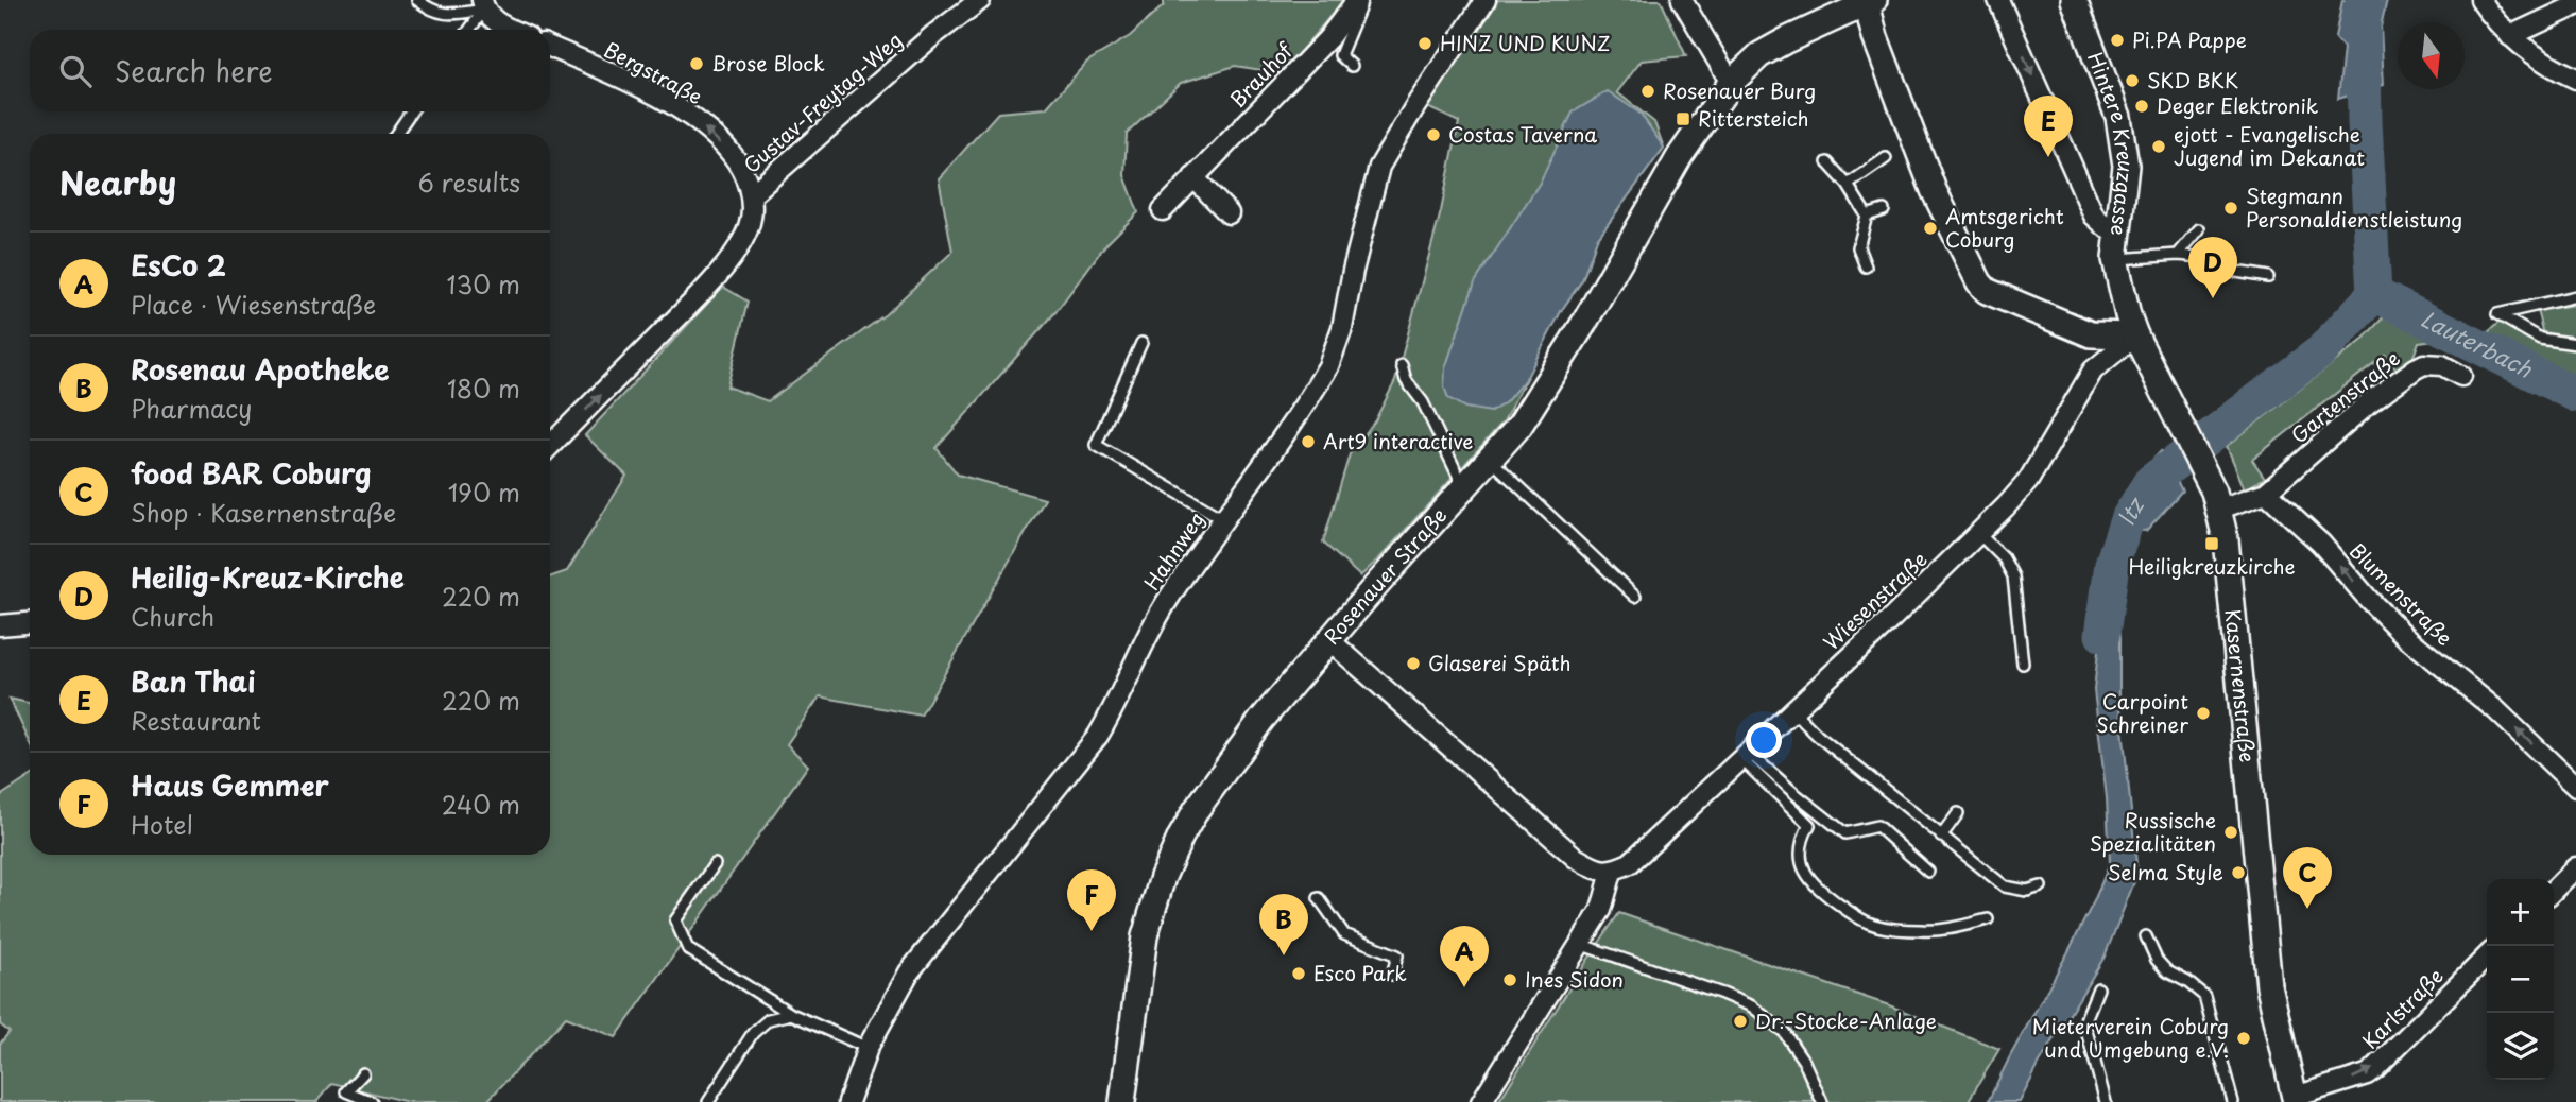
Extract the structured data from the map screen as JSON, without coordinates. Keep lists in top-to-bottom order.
{
  "streets": {
    "street": [
      "Bergstraße",
      "Brauhof",
      "Gustav-Freytag-Weg",
      "Hintere Kreuzgasse",
      "Gartenstraße",
      "Hahnweg",
      "Rosenauer Straße",
      "Blumenstraße",
      "Wiesenstraße",
      "Kasernenstraße",
      "Karlstraße"
    ]
  },
  "crossings": [
    ["Bergstraße", "Gustav-Freytag-Weg"],
    ["Hintere Kreuzgasse", "Kasernenstraße"],
    ["Gartenstraße", "Blumenstraße"],
    ["Wiesenstraße", "Kasernenstraße"],
    ["Kasernenstraße", "Karlstraße"]
  ],
  "one_way": [
    "Bergstraße",
    "Gustav-Freytag-Weg",
    "Blumenstraße",
    "Karlstraße"
  ],
  "water": ["Lauterbach", "Itz"],
  "places": {
    "other": [
      "Pi.PA Pappe",
      "HINZ UND KUNZ",
      "Brose Block",
      "SKD BKK",
      "Rosenauer Burg",
      "Deger Elektronik",
      "Costas Taverna",
      "ejott - Evangelische Jugend im Dekanat",
      "Stegmann Personaldienstleistung",
      "Amtsgericht Coburg",
      "Art9 interactive",
      "Glaserei Späth",
      "Carpoint Schreiner",
      "Russische Spezialitäten",
      "Selma Style",
      "Esco Park",
      "Ines Sidon",
      "Dr.-Stocke-Anlage",
      "Mieterverein Coburg und Umgebung e.V."
    ],
    "transit": ["Rittersteich", "Heiligkreuzkirche"]
  },
  "north": "bottom",
  "page": {
    "search": "Search here",
    "pins": [
      "E",
      "D",
      "C",
      "F",
      "B",
      "A"
    ],
    "heading": ["Nearby", "6 results"],
    "list": [
      {
        "mark": "A",
        "name": "EsCo 2",
        "note": "Place · Wiesenstraße",
        "value": "130 m"
      },
      {
        "mark": "B",
        "name": "Rosenau Apotheke",
        "note": "Pharmacy",
        "value": "180 m"
      },
      {
        "mark": "C",
        "name": "food BAR Coburg",
        "note": "Shop · Kasernenstraße",
        "value": "190 m"
      },
      {
        "mark": "D",
        "name": "Heilig-Kreuz-Kirche",
        "note": "Church",
        "value": "220 m"
      },
      {
        "mark": "E",
        "name": "Ban Thai",
        "note": "Restaurant",
        "value": "220 m"
      },
      {
        "mark": "F",
        "name": "Haus Gemmer",
        "note": "Hotel",
        "value": "240 m"
      }
    ],
    "map_buttons": ["+", "−"]
  }
}
